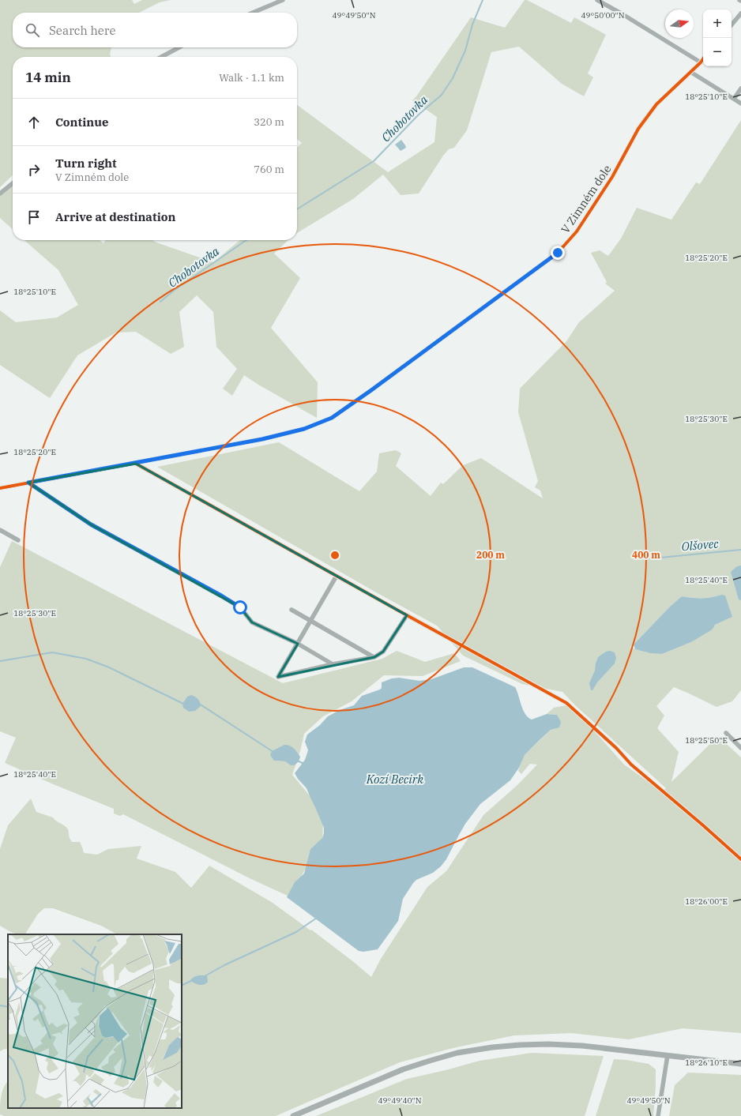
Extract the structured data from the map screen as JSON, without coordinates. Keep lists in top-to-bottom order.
{
  "streets": {
    "street": ["V Zimném dole"]
  },
  "water": ["Chobotovka", "Olšovec", "Kozí Becirk"],
  "north": "right",
  "page": {
    "map_buttons": ["+", "−"],
    "search": "Search here",
    "heading": ["14 min", "Walk · 1.1 km"],
    "list": [
      ["Continue", "320 m"],
      ["Turn right", "V Zimném dole", "760 m"],
      "Arrive at destination"
    ]
  },
  "coordinates": [
    "49°50'00\"N",
    "49°49'50\"N",
    "18°25'10\"E",
    "18°25'20\"E",
    "18°25'30\"E",
    "18°25'40\"E",
    "18°25'50\"E",
    "18°26'00\"E",
    "18°26'10\"E",
    "49°49'40\"N"
  ],
  "rings": ["200 m", "400 m"]
}
